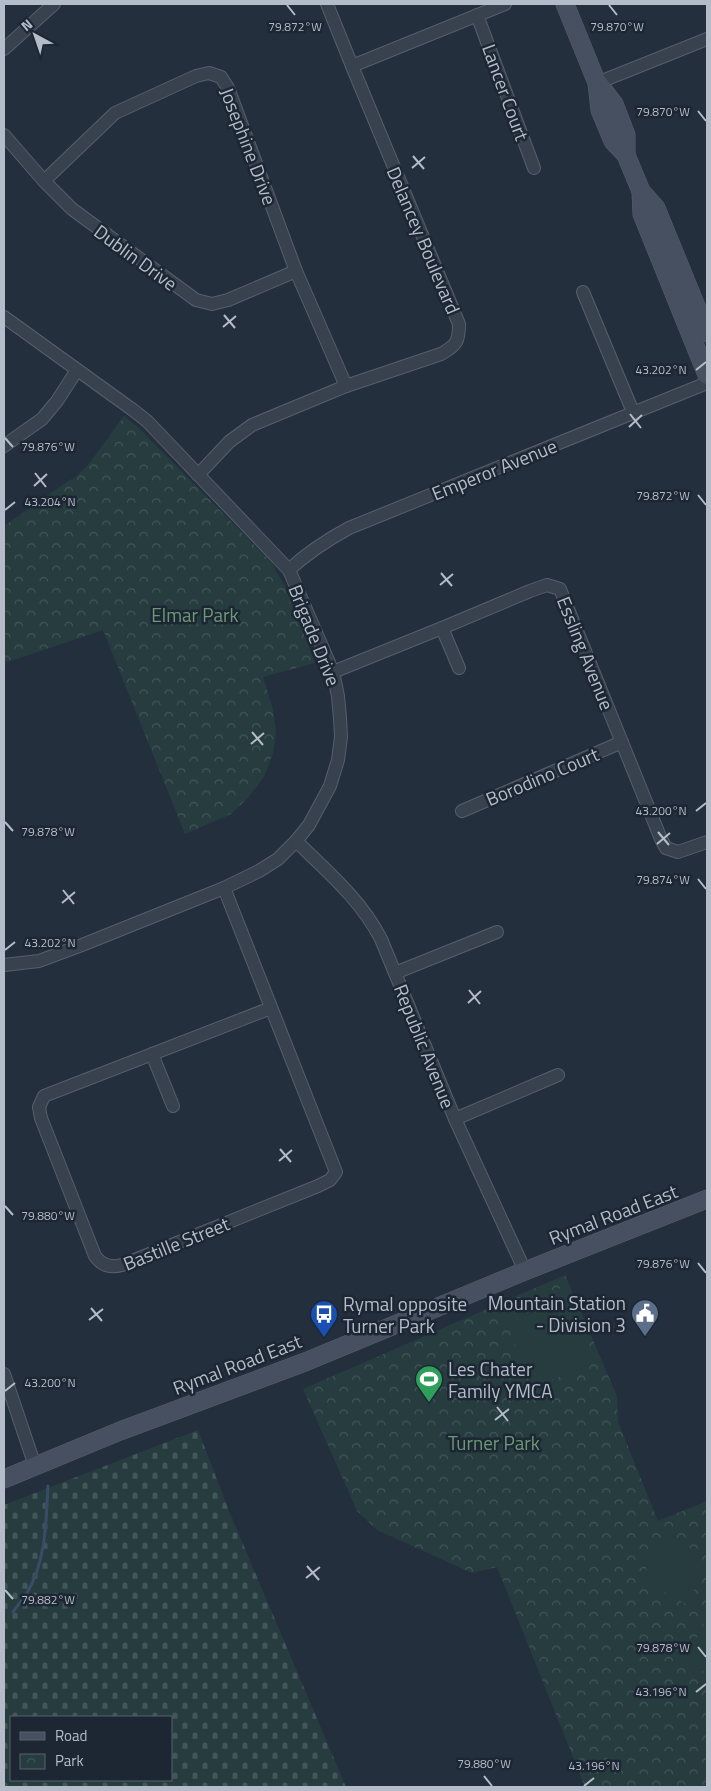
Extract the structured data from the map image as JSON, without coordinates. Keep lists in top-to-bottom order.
{
  "streets": {
    "main road": ["Rymal Road East"],
    "street": [
      "Lancer Court",
      "Josephine Drive",
      "Delancey Boulevard",
      "Dublin Drive",
      "Emperor Avenue",
      "Brigade Drive",
      "Essling Avenue",
      "Borodino Court",
      "Republic Avenue",
      "Bastille Street"
    ]
  },
  "crossings": [
    ["Josephine Drive", "Delancey Boulevard"],
    ["Josephine Drive", "Dublin Drive"],
    ["Delancey Boulevard", "Brigade Drive"],
    ["Emperor Avenue", "Brigade Drive"],
    ["Brigade Drive", "Essling Avenue"],
    ["Brigade Drive", "Republic Avenue"],
    ["Brigade Drive", "Bastille Street"],
    ["Essling Avenue", "Borodino Court"],
    ["Republic Avenue", "Rymal Road East"]
  ],
  "parks": ["Elmar Park", "Turner Park"],
  "places": {
    "public building": ["Mountain Station - Division 3"],
    "bus stop": ["Rymal opposite Turner Park"],
    "sports": ["Les Chater Family YMCA"]
  },
  "legend": ["Road", "Park"],
  "north": "top left",
  "coordinates": [
    "79.872°W",
    "79.870°W",
    "43.202°N",
    "79.876°W",
    "43.204°N",
    "43.200°N",
    "79.878°W",
    "79.874°W",
    "79.880°W",
    "79.882°W",
    "43.196°N"
  ]
}
